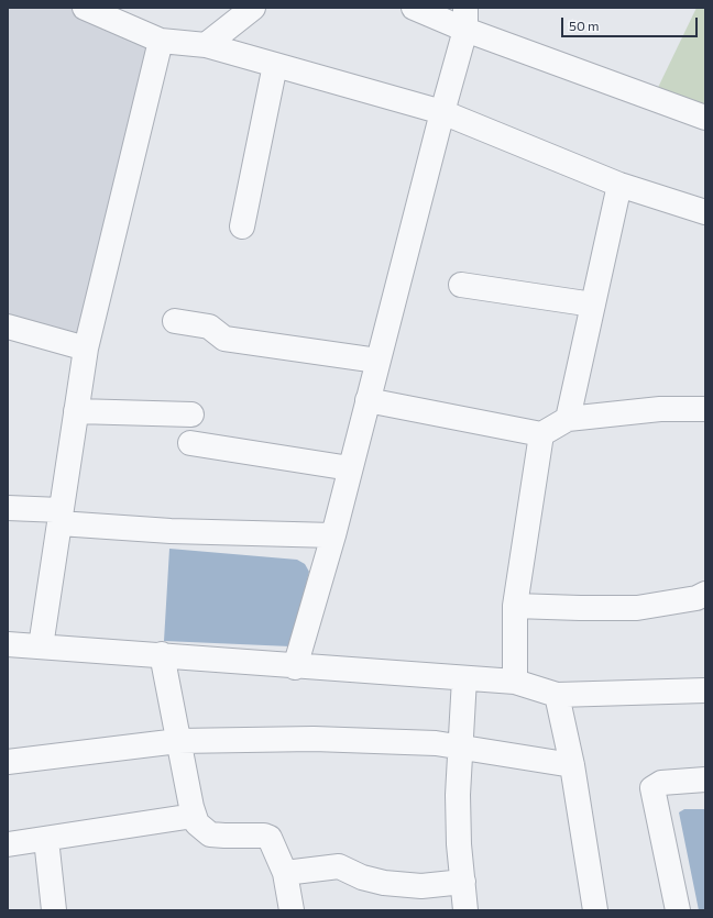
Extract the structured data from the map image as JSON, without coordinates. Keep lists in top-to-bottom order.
{
  "scale_bar": "50 m"
}
